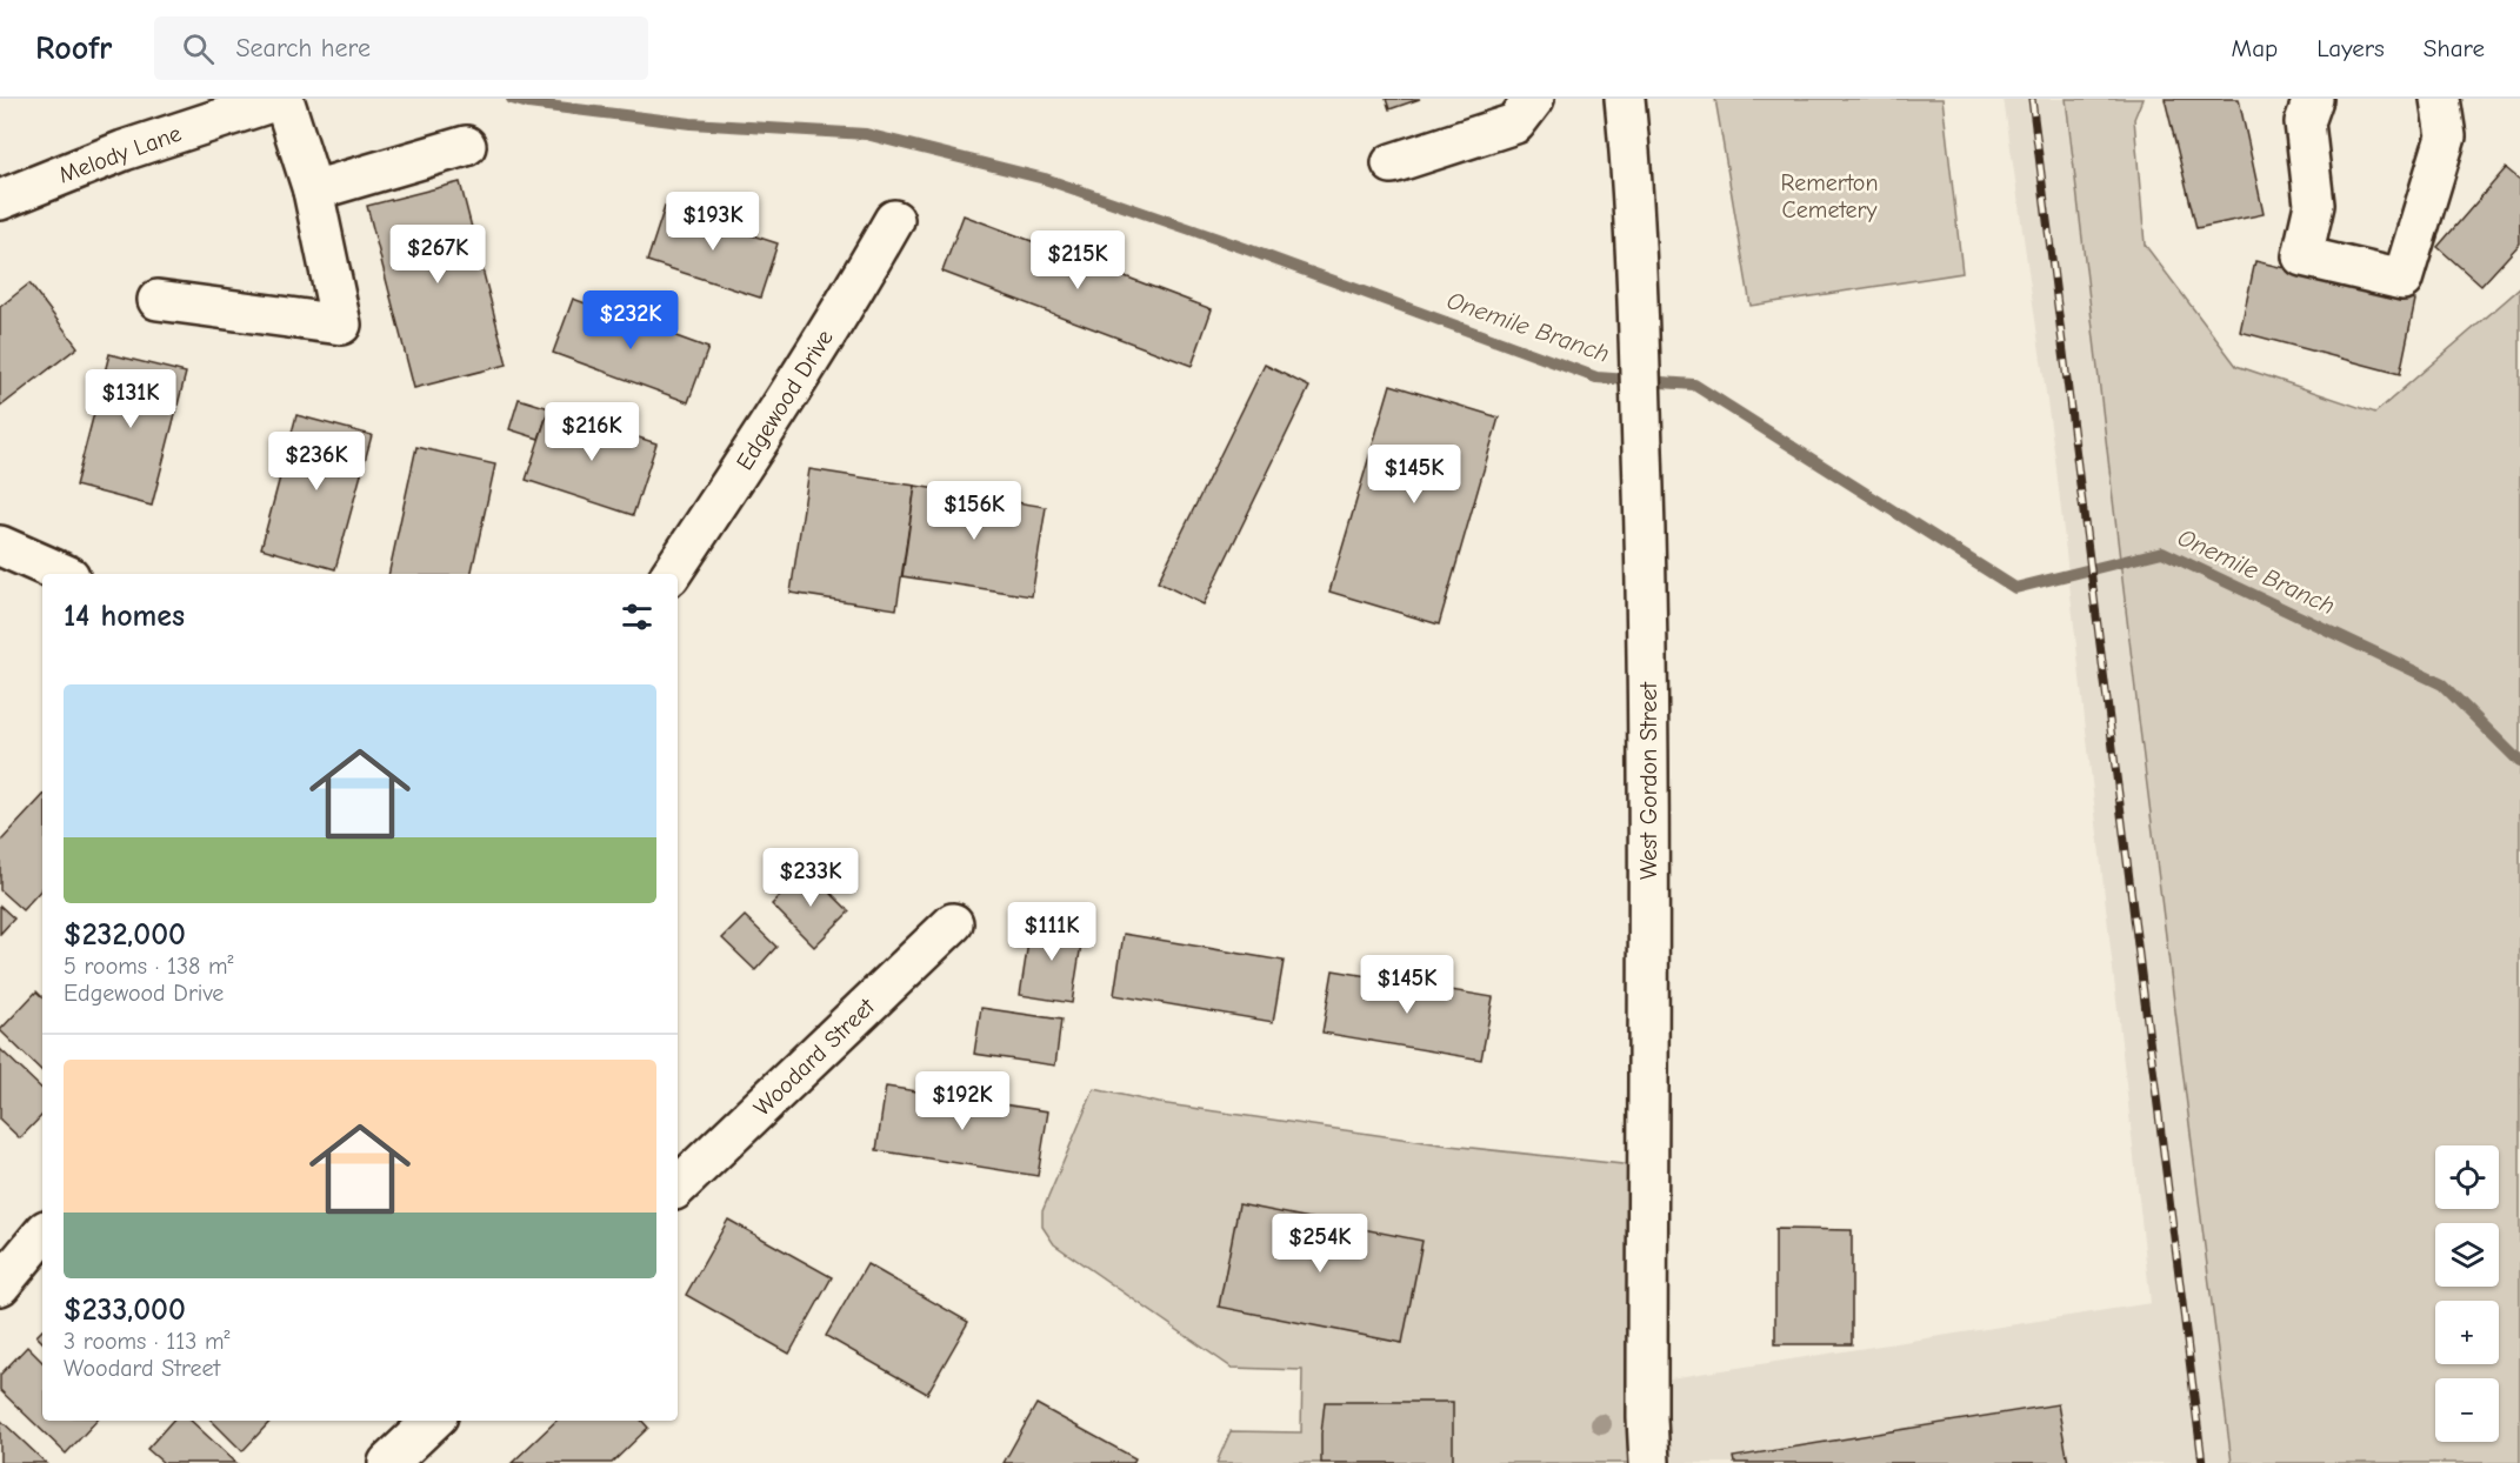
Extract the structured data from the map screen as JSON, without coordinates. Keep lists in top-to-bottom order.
{
  "streets": {
    "street": [
      "Melody Lane",
      "Edgewood Drive",
      "West Gordon Street",
      "Woodard Street"
    ]
  },
  "water": ["Onemile Branch"],
  "parks": ["Remerton Cemetery"],
  "page": {
    "header": "Roofr",
    "search": "Search here",
    "nav": ["Map", "Layers", "Share"],
    "price": [
      "$193K",
      "$267K",
      "$215K",
      "$232K",
      "$131K",
      "$216K",
      "$236K",
      "$145K",
      "$156K",
      "$233K",
      "$111K",
      "$145K",
      "$192K",
      "$254K"
    ],
    "heading": "14 homes",
    "list": [
      {
        "name": "$232,000",
        "note": "5 rooms · 138 m² · Edgewood Drive"
      },
      {
        "name": "$233,000",
        "note": "3 rooms · 113 m² · Woodard Street"
      }
    ],
    "map_buttons": ["+", "−"]
  }
}
